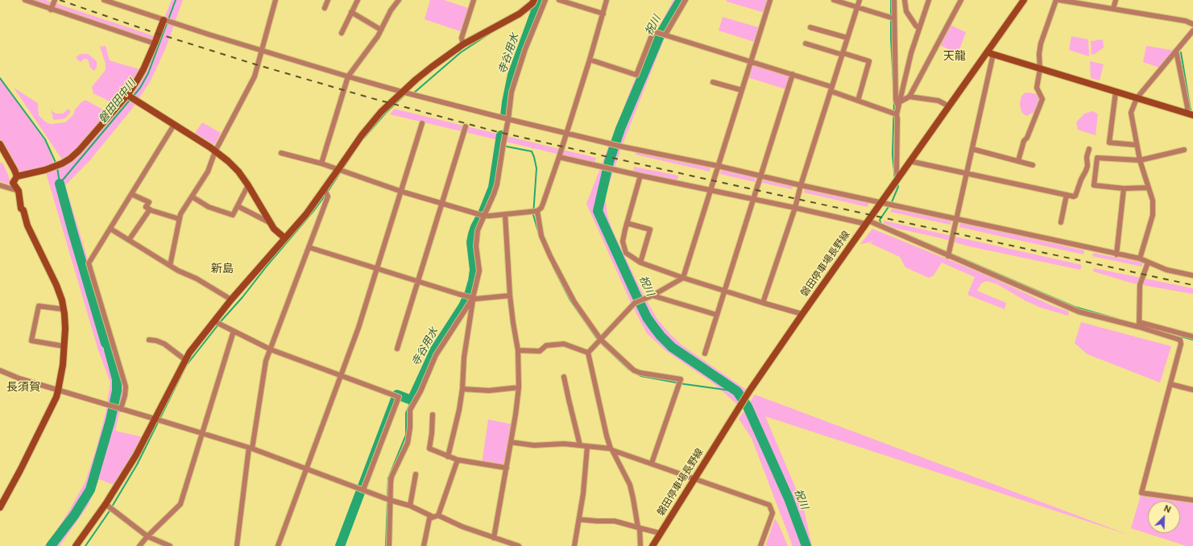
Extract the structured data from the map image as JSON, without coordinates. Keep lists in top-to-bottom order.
{
  "streets": {
    "street": ["磐田停車場長野線"]
  },
  "districts": ["天龍", "新島", "長須賀"],
  "water": ["祝川", "寺谷用水", "磐田田中川"],
  "north": "top right"
}
